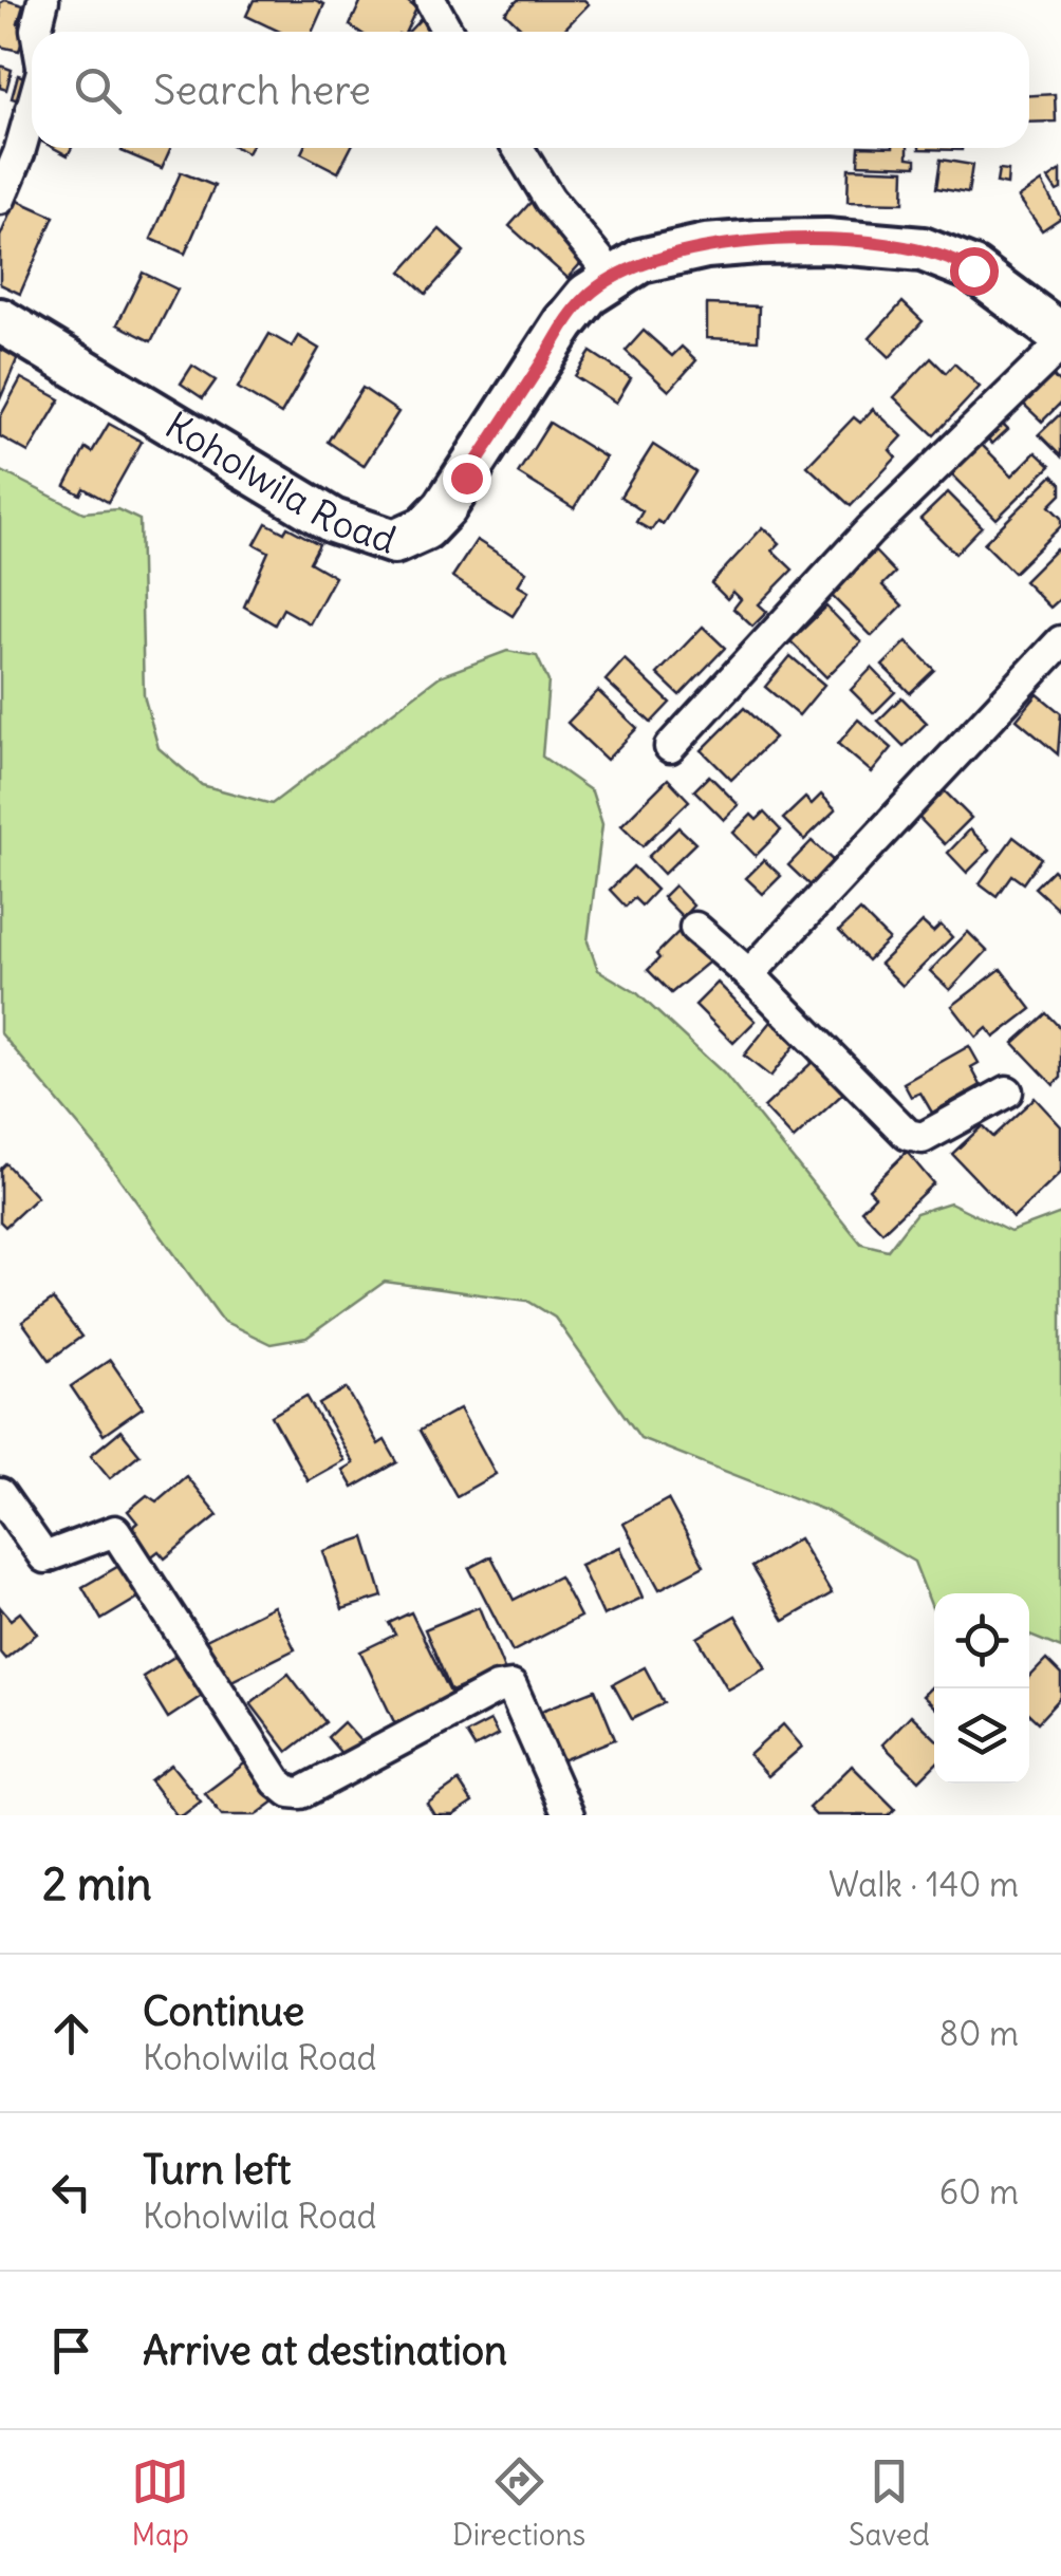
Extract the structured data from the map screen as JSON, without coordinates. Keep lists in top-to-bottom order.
{
  "streets": {
    "street": ["Koholwila Road"]
  },
  "page": {
    "search": "Search here",
    "heading": ["2 min", "Walk · 140 m"],
    "list": [
      ["Continue", "Koholwila Road", "80 m"],
      ["Turn left", "Koholwila Road", "60 m"],
      "Arrive at destination"
    ],
    "nav": ["Map", "Directions", "Saved"]
  }
}
